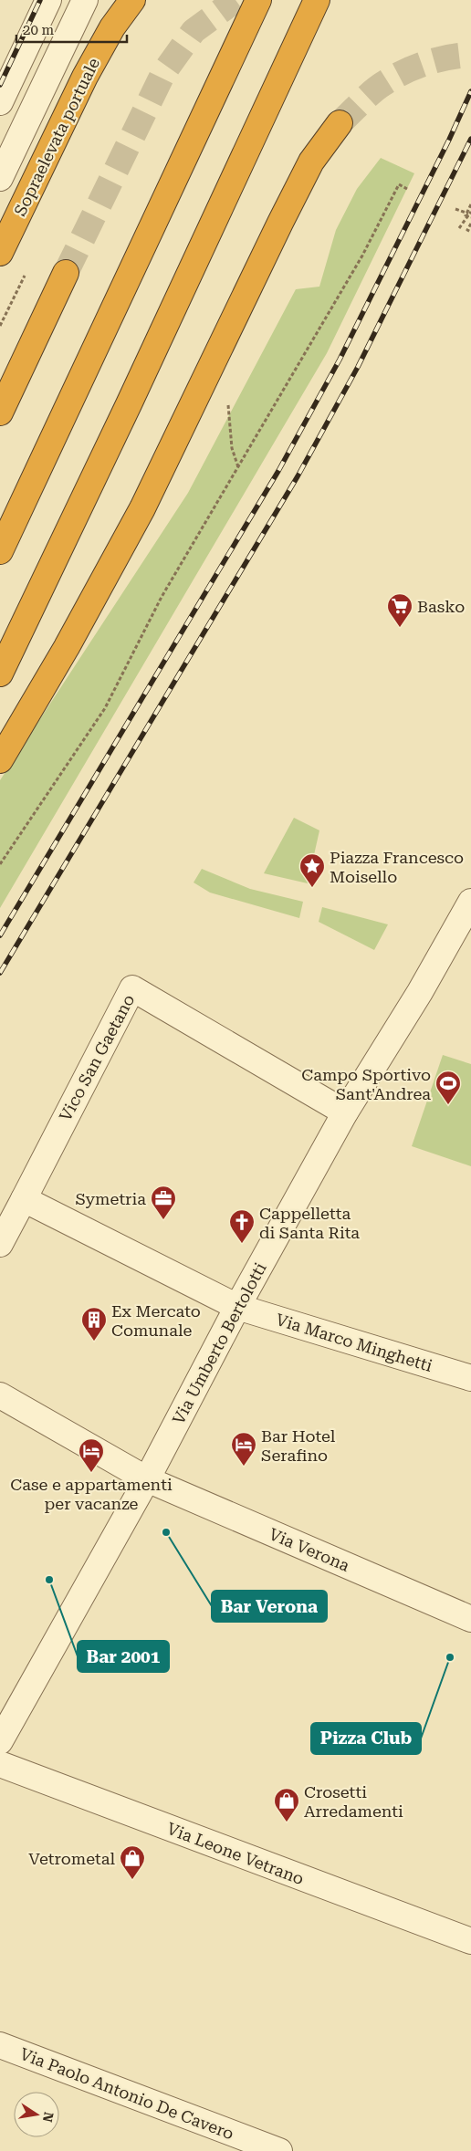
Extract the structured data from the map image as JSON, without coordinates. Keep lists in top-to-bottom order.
{
  "streets": {
    "highway": ["Sopraelevata portuale"],
    "street": [
      "Vico San Gaetano",
      "Via Marco Minghetti",
      "Via Umberto Bertolotti",
      "Via Verona",
      "Via Leone Vetrano",
      "Via Paolo Antonio De Cavero"
    ]
  },
  "crossings": [
    ["Vico San Gaetano", "Via Marco Minghetti"],
    ["Vico San Gaetano", "Via Umberto Bertolotti"],
    ["Via Marco Minghetti", "Via Umberto Bertolotti"],
    ["Via Umberto Bertolotti", "Via Verona"]
  ],
  "places": {
    "supermarket": ["Basko"],
    "place": ["Piazza Francesco Moisello"],
    "sports": ["Campo Sportivo Sant'Andrea"],
    "office": ["Symetria"],
    "church": ["Cappelletta di Santa Rita"],
    "building": ["Ex Mercato Comunale"],
    "hotel": ["Bar Hotel Serafino", "Case e appartamenti per vacanze"],
    "other": ["Bar Verona", "Bar 2001", "Pizza Club"],
    "shop": ["Crosetti Arredamenti", "Vetrometal"]
  },
  "scale_bar": "20 m",
  "north": "right"
}
